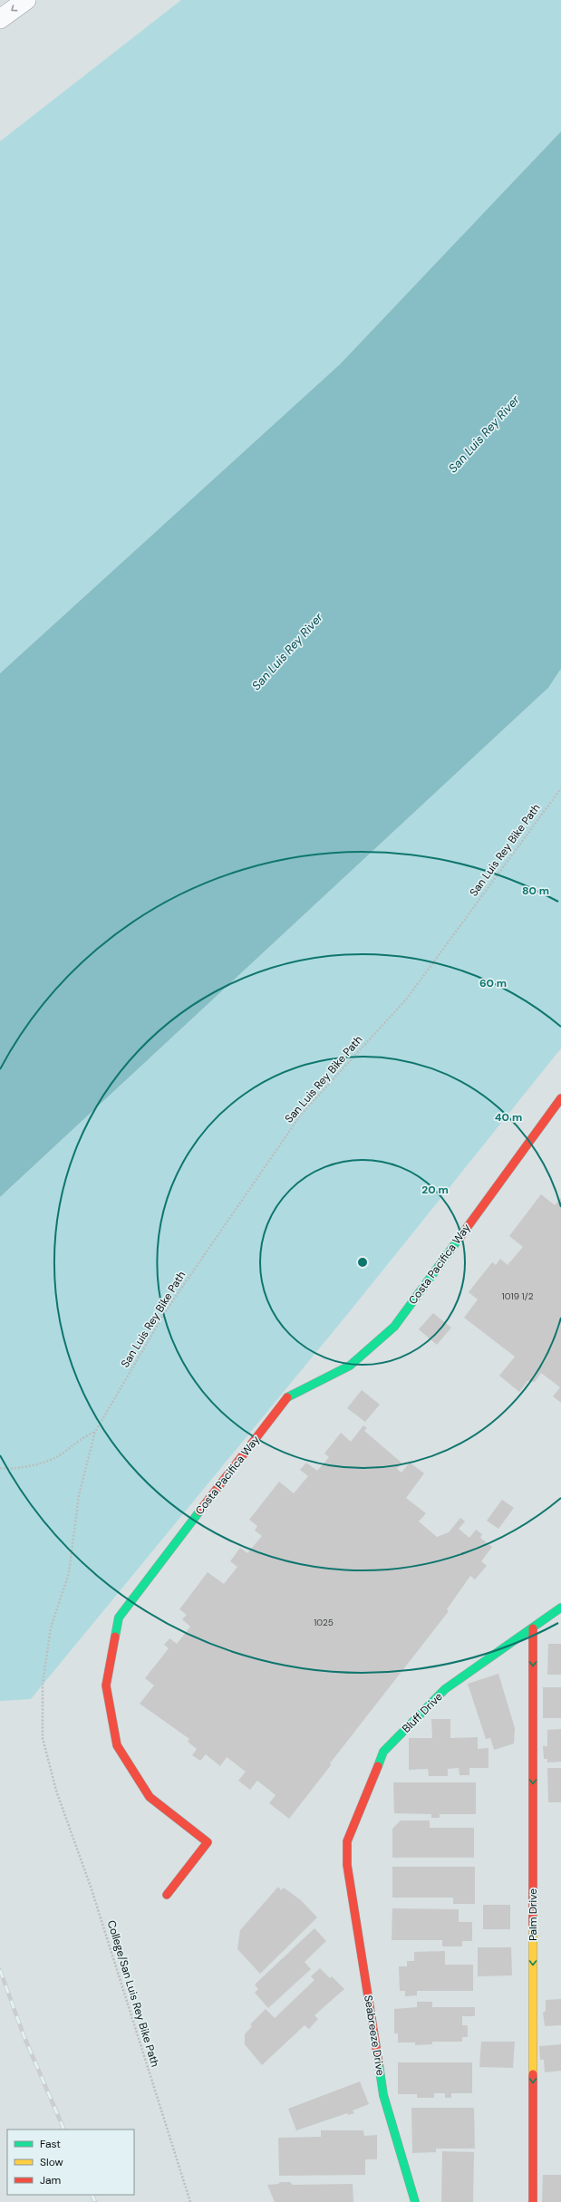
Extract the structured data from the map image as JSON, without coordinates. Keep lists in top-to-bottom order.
{
  "streets": {
    "street": [
      "Costa Pacifica Way",
      "Bluff Drive",
      "Palm Drive",
      "Seabreeze Drive"
    ],
    "path": ["San Luis Rey Bike Path", "College/San Luis Rey Bike Path"]
  },
  "crossings": [
    ["San Luis Rey Bike Path", "College/San Luis Rey Bike Path"],
    ["Bluff Drive", "Palm Drive"],
    ["Bluff Drive", "Seabreeze Drive"]
  ],
  "one_way": ["Palm Drive"],
  "water": ["San Luis Rey River"],
  "house_numbers": ["1019 1/2", "1025"],
  "legend": ["Fast", "Slow", "Jam"],
  "rings": [
    "80 m",
    "60 m",
    "40 m",
    "20 m"
  ]
}
